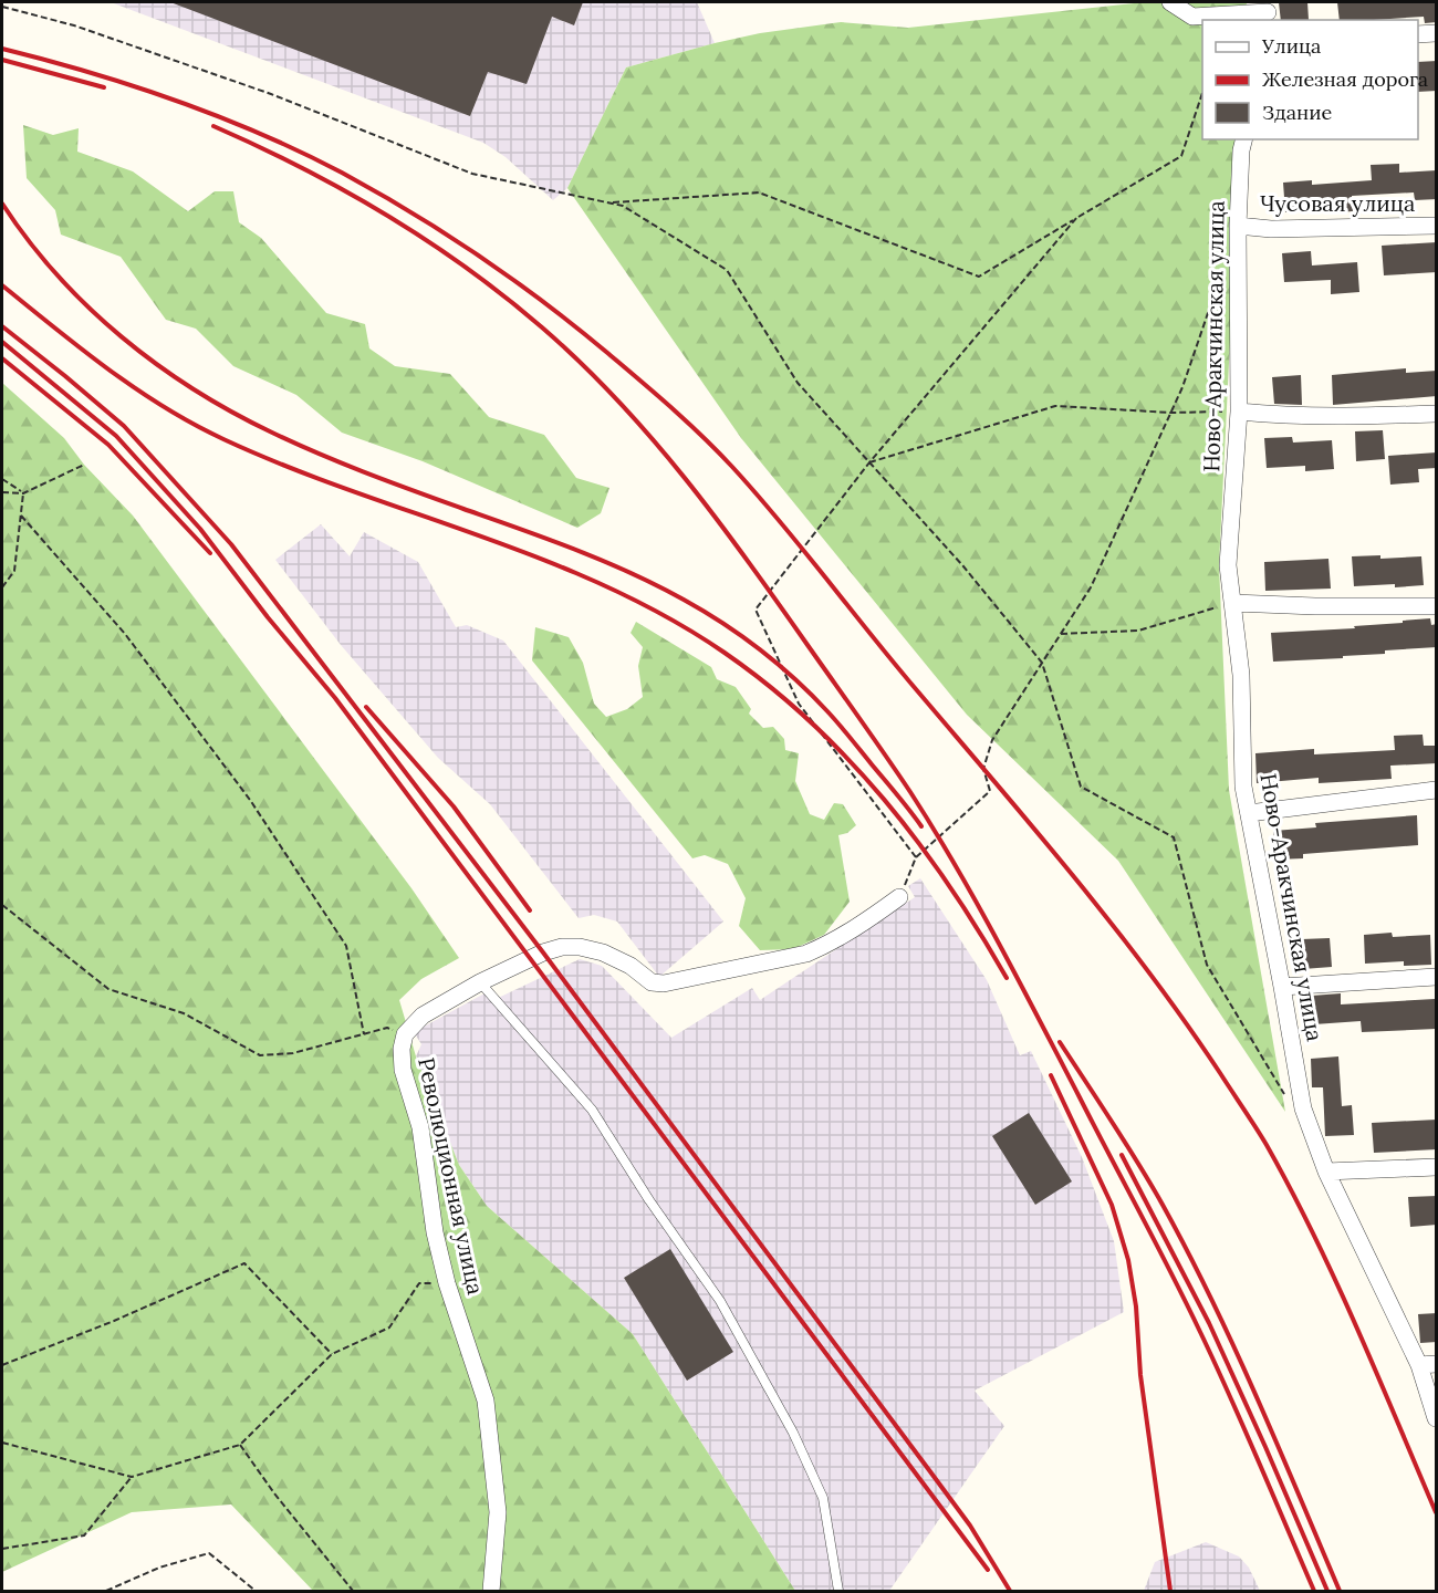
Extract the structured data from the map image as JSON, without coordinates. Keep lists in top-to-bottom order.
{
  "streets": {
    "street": ["Чусовая улица", "Ново-Аракчинская улица", "Революционная улица"]
  },
  "crossings": [
    ["Чусовая улица", "Ново-Аракчинская улица"]
  ],
  "legend": ["Улица", "Железная дорога", "Здание"]
}
